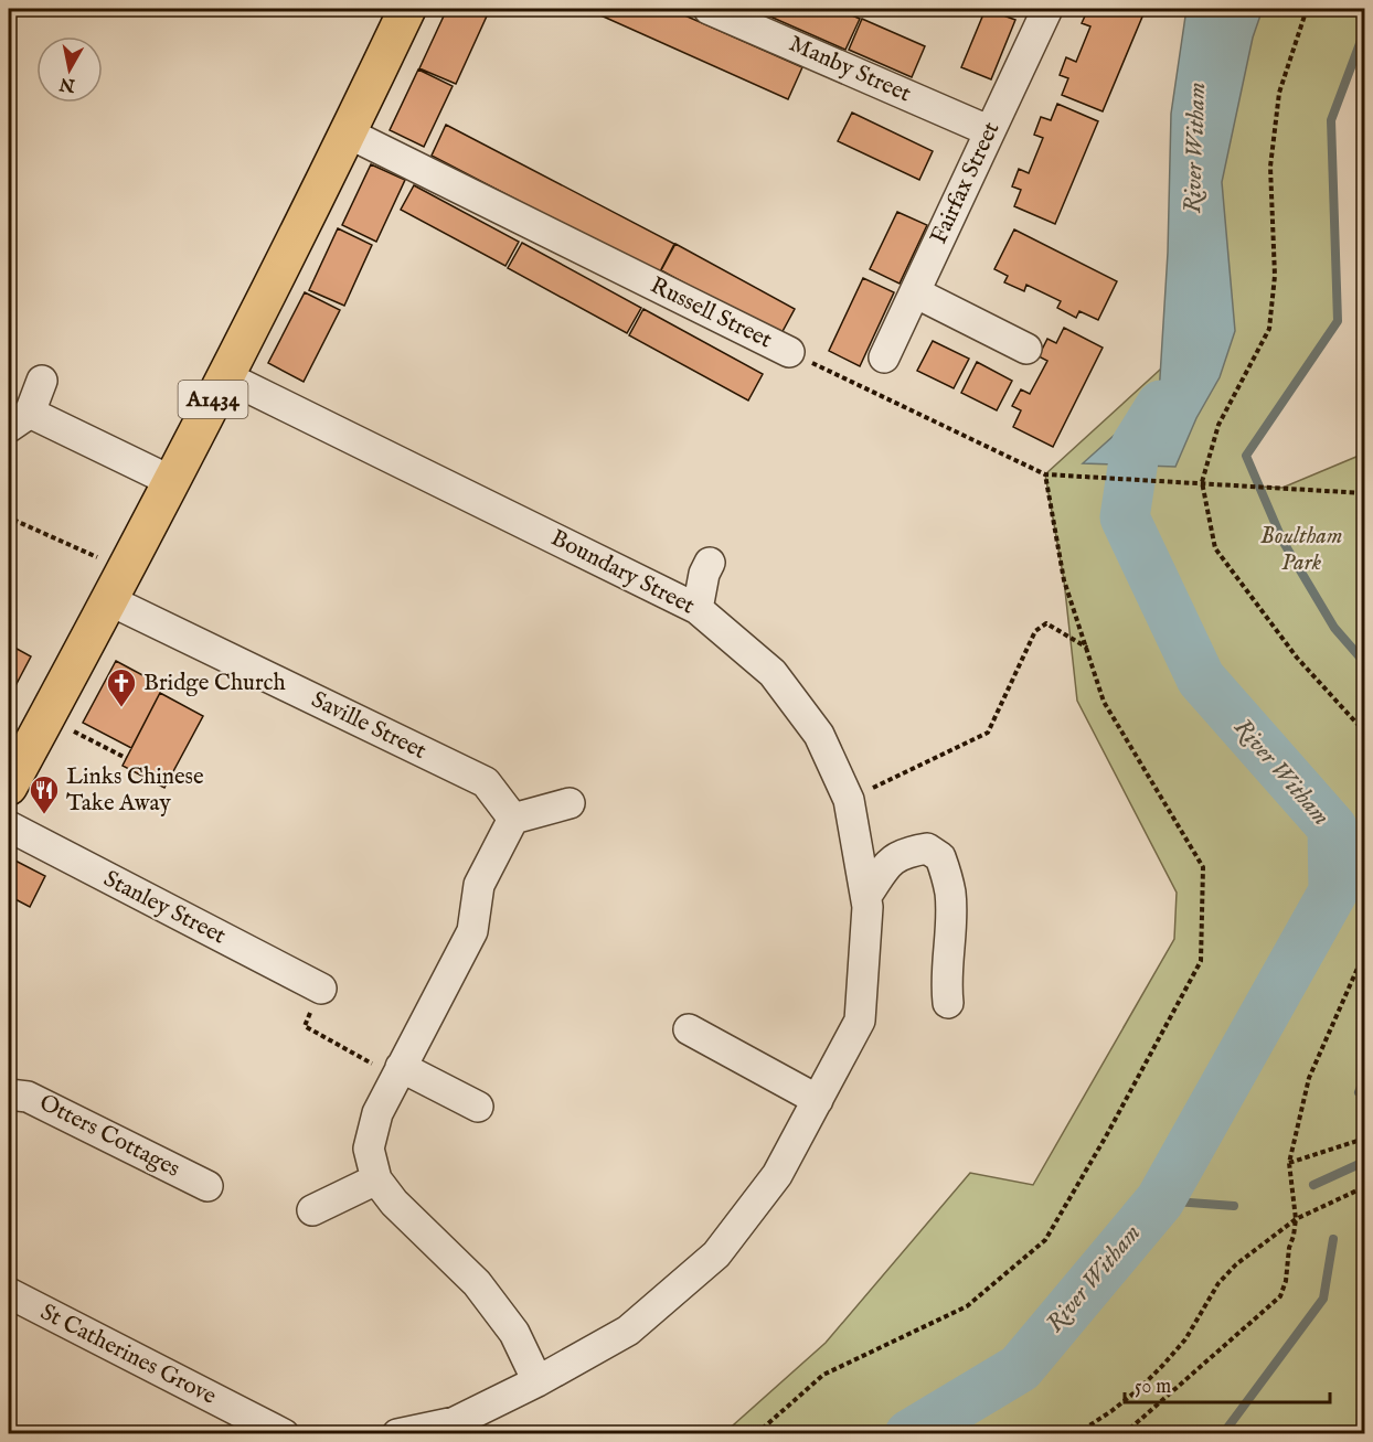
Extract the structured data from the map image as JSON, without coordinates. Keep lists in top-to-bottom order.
{
  "streets": {
    "main road": ["A1434"],
    "street": [
      "Manby Street",
      "Fairfax Street",
      "Russell Street",
      "Boundary Street",
      "Saville Street",
      "Stanley Street",
      "Otters Cottages",
      "St Catherines Grove"
    ]
  },
  "crossings": [
    ["Manby Street", "Fairfax Street"],
    ["Russell Street", "A1434"],
    ["A1434", "Boundary Street"],
    ["A1434", "Saville Street"]
  ],
  "water": ["River Witham"],
  "parks": ["Boultham Park"],
  "places": {
    "church": ["Bridge Church"],
    "restaurant": ["Links Chinese Take Away"]
  },
  "scale_bar": "50 m",
  "north": "bottom"
}
